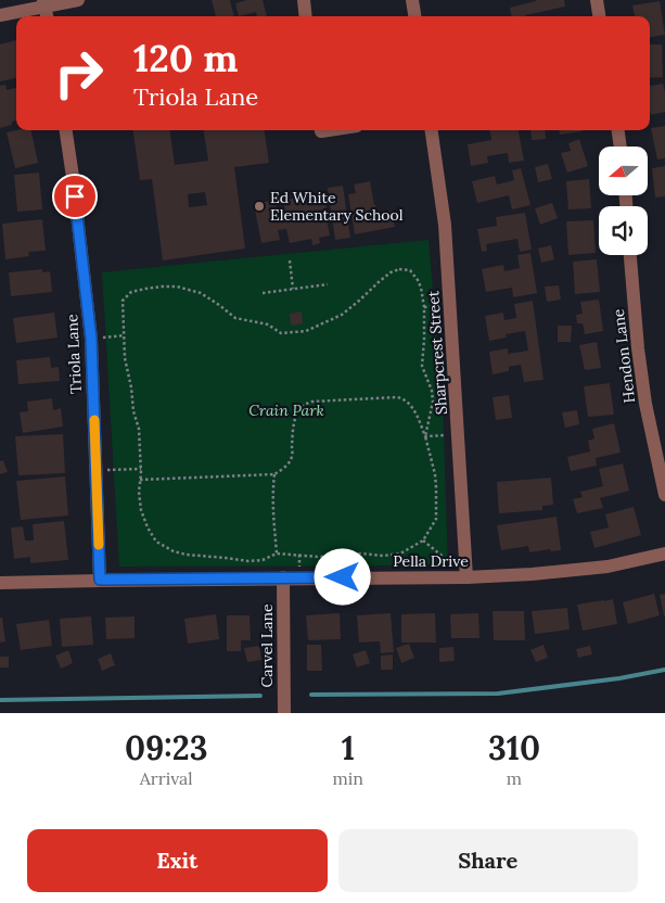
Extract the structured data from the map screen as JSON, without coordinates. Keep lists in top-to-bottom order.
{
  "streets": {
    "street": [
      "Sharpcrest Street",
      "Triola Lane",
      "Hendon Lane",
      "Pella Drive",
      "Carvel Lane"
    ]
  },
  "crossings": [
    ["Sharpcrest Street", "Pella Drive"],
    ["Triola Lane", "Pella Drive"],
    ["Pella Drive", "Carvel Lane"]
  ],
  "parks": ["Crain Park"],
  "places": ["Ed White Elementary School"],
  "north": "left",
  "page": {
    "turn": ["120 m", "Triola Lane"],
    "eta": [
      "09:23",
      "Arrival",
      "1",
      "min",
      "310",
      "m"
    ],
    "buttons": ["Exit", "Share"]
  }
}
